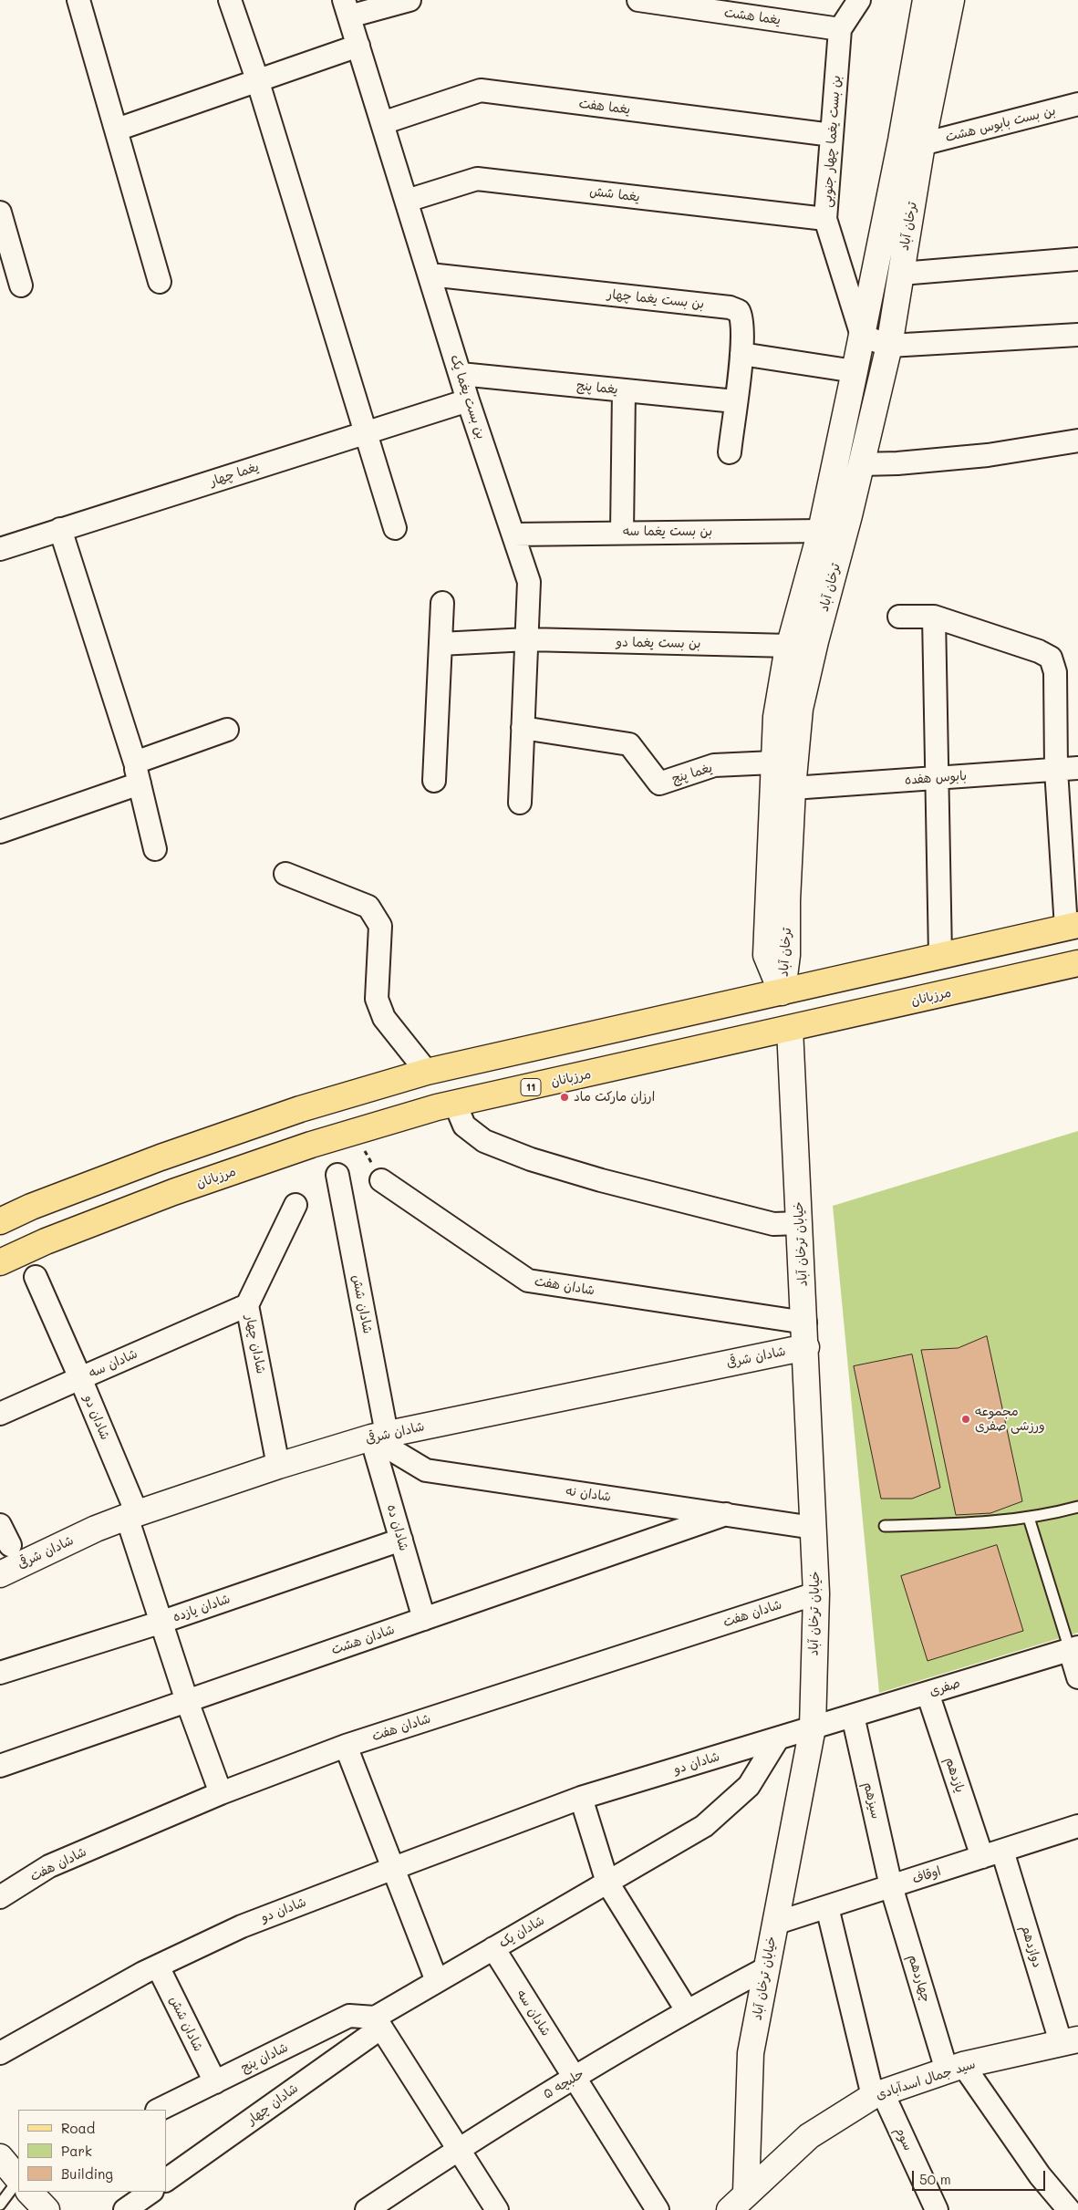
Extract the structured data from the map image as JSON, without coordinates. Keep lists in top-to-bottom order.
{
  "streets": {
    "main road": ["مرزبانان", "11"],
    "street": [
      "یغما هشت",
      "یغما هفت",
      "بن بست بابوس هشت",
      "بن بست یغما چهار جنوبی",
      "یغما شش",
      "ترخان آباد",
      "بن بست یغما چهار",
      "یغما پنج",
      "بن بست یغما یک",
      "یغما چهار",
      "بن بست یغما سه",
      "بن بست یغما دو",
      "بابوس هفده",
      "خیابان ترخان آباد",
      "شادان هفت",
      "شادان شش",
      "شادان چهار",
      "شادان شرقی",
      "شادان سه",
      "شادان دو",
      "شادان نه",
      "شادان ده",
      "شادان یازده",
      "شادان هشت",
      "صفری",
      "یازدهم",
      "سیزهم",
      "اوقاف",
      "شادان یک",
      "دوازدهم",
      "چهاردهم",
      "شادان پنج",
      "سید جمال اسدآبادی",
      "حلبچه ۵",
      "سوم"
    ]
  },
  "crossings": [
    ["یغما هشت", "بن بست یغما چهار جنوبی"],
    ["یغما هفت", "بن بست یغما چهار جنوبی"],
    ["یغما هفت", "بن بست یغما یک"],
    ["بن بست بابوس هشت", "ترخان آباد"],
    ["بن بست یغما چهار جنوبی", "یغما شش"],
    ["بن بست یغما چهار جنوبی", "ترخان آباد"],
    ["یغما شش", "بن بست یغما یک"],
    ["ترخان آباد", "یغما پنج"],
    ["ترخان آباد", "بن بست یغما سه"],
    ["ترخان آباد", "بن بست یغما دو"],
    ["ترخان آباد", "بابوس هفده"],
    ["بن بست یغما چهار", "یغما پنج"],
    ["بن بست یغما چهار", "بن بست یغما یک"],
    ["یغما پنج", "بن بست یغما یک"],
    ["بن بست یغما یک", "یغما چهار"],
    ["بن بست یغما یک", "بن بست یغما سه"],
    ["بن بست یغما یک", "بن بست یغما دو"],
    ["مرزبانان", "خیابان ترخان آباد"],
    ["خیابان ترخان آباد", "شادان هفت"],
    ["خیابان ترخان آباد", "شادان شرقی"],
    ["خیابان ترخان آباد", "شادان دو"],
    ["خیابان ترخان آباد", "شادان نه"],
    ["خیابان ترخان آباد", "صفری"],
    ["خیابان ترخان آباد", "اوقاف"],
    ["خیابان ترخان آباد", "سید جمال اسدآبادی"],
    ["خیابان ترخان آباد", "حلبچه ۵"],
    ["شادان هفت", "شادان دو"],
    ["شادان شش", "شادان شرقی"],
    ["شادان شش", "شادان دو"],
    ["شادان شش", "شادان نه"],
    ["شادان شش", "شادان ده"],
    ["شادان شش", "شادان پنج"],
    ["شادان چهار", "شادان شرقی"],
    ["شادان چهار", "شادان سه"],
    ["شادان چهار", "شادان یک"],
    ["شادان چهار", "شادان پنج"],
    ["شادان شرقی", "شادان دو"],
    ["شادان شرقی", "شادان نه"],
    ["شادان شرقی", "شادان ده"],
    ["شادان سه", "شادان دو"],
    ["شادان سه", "شادان یک"],
    ["شادان سه", "حلبچه ۵"],
    ["شادان دو", "شادان یازده"],
    ["شادان دو", "شادان هشت"],
    ["شادان دو", "صفری"],
    ["شادان دو", "شادان یک"],
    ["شادان نه", "شادان ده"],
    ["شادان نه", "شادان هشت"],
    ["شادان ده", "شادان یازده"],
    ["شادان ده", "شادان هشت"],
    ["صفری", "یازدهم"],
    ["صفری", "سیزهم"],
    ["یازدهم", "اوقاف"],
    ["سیزهم", "اوقاف"],
    ["سیزهم", "چهاردهم"],
    ["اوقاف", "دوازدهم"],
    ["اوقاف", "چهاردهم"],
    ["اوقاف", "سوم"],
    ["شادان یک", "شادان پنج"],
    ["دوازدهم", "سید جمال اسدآبادی"],
    ["چهاردهم", "سید جمال اسدآبادی"],
    ["سید جمال اسدآبادی", "سوم"]
  ],
  "places": ["ارزان مارکت ماد", "مجموعه ورزشی صفری"],
  "legend": ["Road", "Park", "Building"],
  "scale_bar": "50 m"
}
